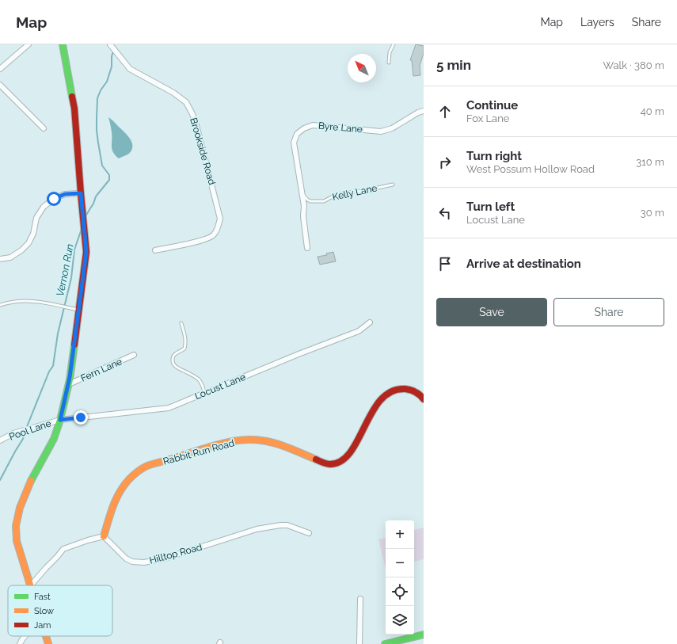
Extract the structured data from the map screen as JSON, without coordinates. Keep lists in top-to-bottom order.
{
  "streets": {
    "street": [
      "Byre Lane",
      "Brookside Road",
      "Fern Lane",
      "Locust Lane",
      "Pool Lane",
      "Rabbit Run Road",
      "Hilltop Road"
    ],
    "lane": ["Kelly Lane"]
  },
  "crossings": [
    ["Byre Lane", "Kelly Lane"],
    ["Locust Lane", "Pool Lane"],
    ["Rabbit Run Road", "Hilltop Road"]
  ],
  "water": ["Vernon Run"],
  "legend": ["Fast", "Slow", "Jam"],
  "north": "top left",
  "page": {
    "header": "Map",
    "nav": ["Map", "Layers", "Share"],
    "heading": ["5 min", "Walk · 380 m"],
    "list": [
      ["Continue", "Fox Lane", "40 m"],
      ["Turn right", "West Possum Hollow Road", "310 m"],
      ["Turn left", "Locust Lane", "30 m"],
      "Arrive at destination"
    ],
    "buttons": ["Save", "Share"],
    "map_buttons": ["+", "−"]
  }
}
